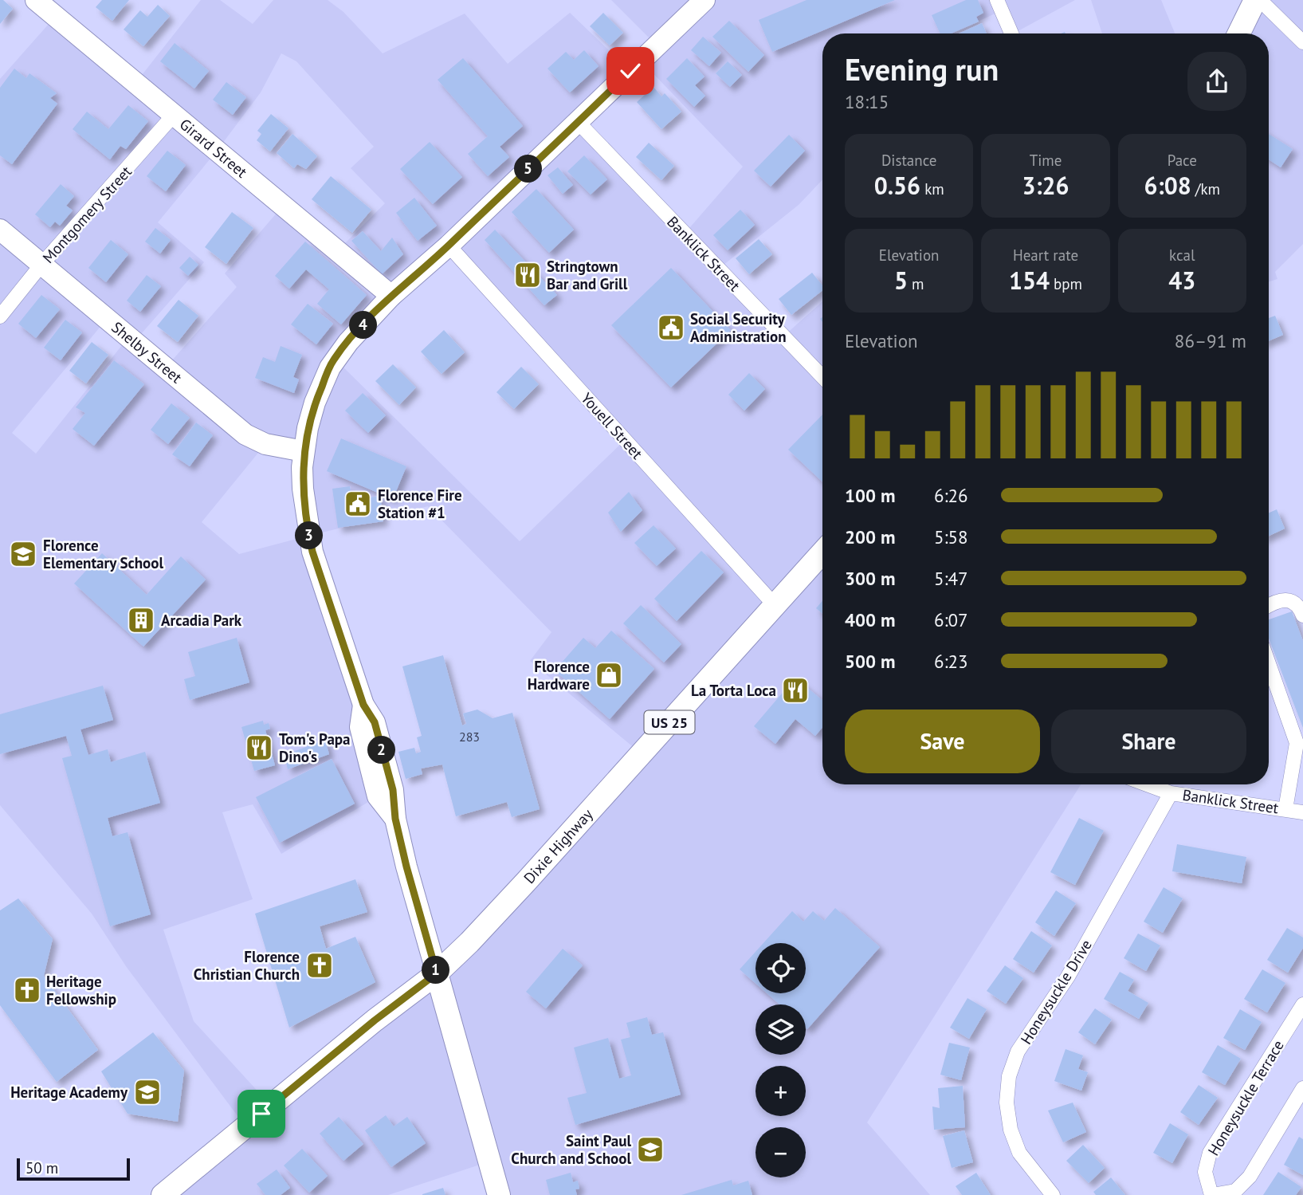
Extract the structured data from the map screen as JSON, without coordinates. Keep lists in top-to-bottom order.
{
  "streets": {
    "main road": ["US 25", "Dixie Highway"],
    "street": [
      "Girard Street",
      "Montgomery Street",
      "Banklick Street",
      "Shelby Street",
      "Youell Street",
      "Honeysuckle Drive",
      "Honeysuckle Terrace"
    ]
  },
  "crossings": [
    ["Girard Street", "Montgomery Street"],
    ["Montgomery Street", "Shelby Street"],
    ["Banklick Street", "Honeysuckle Drive"],
    ["Youell Street", "Dixie Highway"]
  ],
  "places": {
    "restaurant": ["Stringtown Bar and Grill", "La Torta Loca", "Tom's Papa Dino's"],
    "public building": ["Social Security Administration", "Florence Fire Station #1"],
    "school or university": ["Florence Elementary School", "Heritage Academy", "Saint Paul Church and School"],
    "building": ["Arcadia Park"],
    "shop": ["Florence Hardware"],
    "church": ["Florence Christian Church", "Heritage Fellowship"]
  },
  "house_numbers": ["283"],
  "scale_bar": "50 m",
  "page": {
    "heading": ["Evening run", "18:15"],
    "stats": [
      ["Distance", "0.56 km"],
      ["Time", "3:26"],
      ["Pace", "6:08 /km"],
      ["Elevation", "5 m"],
      ["Heart rate", "154 bpm"],
      ["kcal", "43"]
    ],
    "pins": [
      "5",
      "4",
      "3",
      "2",
      "1"
    ],
    "chart": ["Elevation", "86–91 m"],
    "list": [
      {
        "name": "100 m",
        "note": "6:26"
      },
      {
        "name": "200 m",
        "note": "5:58"
      },
      {
        "name": "300 m",
        "note": "5:47"
      },
      {
        "name": "400 m",
        "note": "6:07"
      },
      {
        "name": "500 m",
        "note": "6:23"
      }
    ],
    "buttons": ["Save", "Share"],
    "map_buttons": ["+", "−"],
    "scale": "50 m"
  }
}
